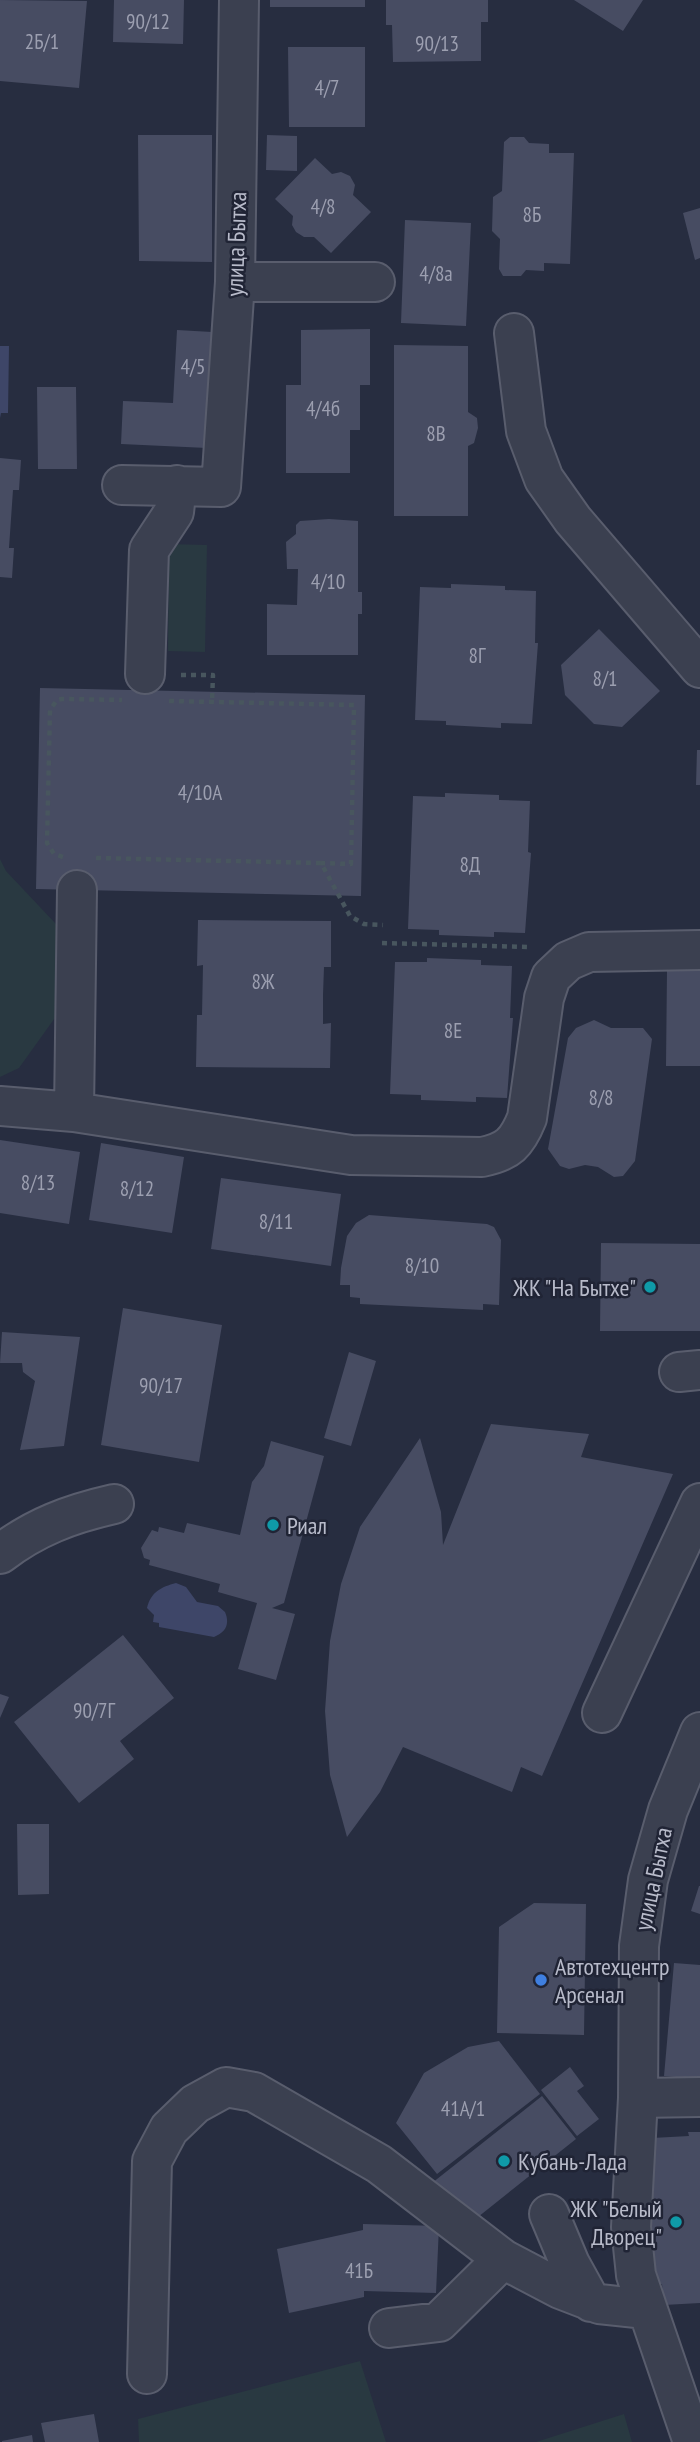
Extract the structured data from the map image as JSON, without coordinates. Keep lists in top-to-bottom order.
{
  "streets": {
    "street": ["улица Бытха"]
  },
  "places": [
    "ЖК \"На Бытхе\"",
    "Риал",
    "Автотехцентр Арсенал",
    "Кубань-Лада",
    "ЖК \"Белый Дворец\""
  ],
  "house_numbers": [
    "90/12",
    "2Б/1",
    "90/13",
    "4/7",
    "4/8",
    "8Б",
    "4/8а",
    "4/5",
    "4/4б",
    "8В",
    "4/10",
    "8Г",
    "8/1",
    "4/10А",
    "8Д",
    "8Ж",
    "8Е",
    "8/8",
    "8/13",
    "8/12",
    "8/11",
    "8/10",
    "90/17",
    "90/7Г",
    "41А/1",
    "41Б"
  ]
}
